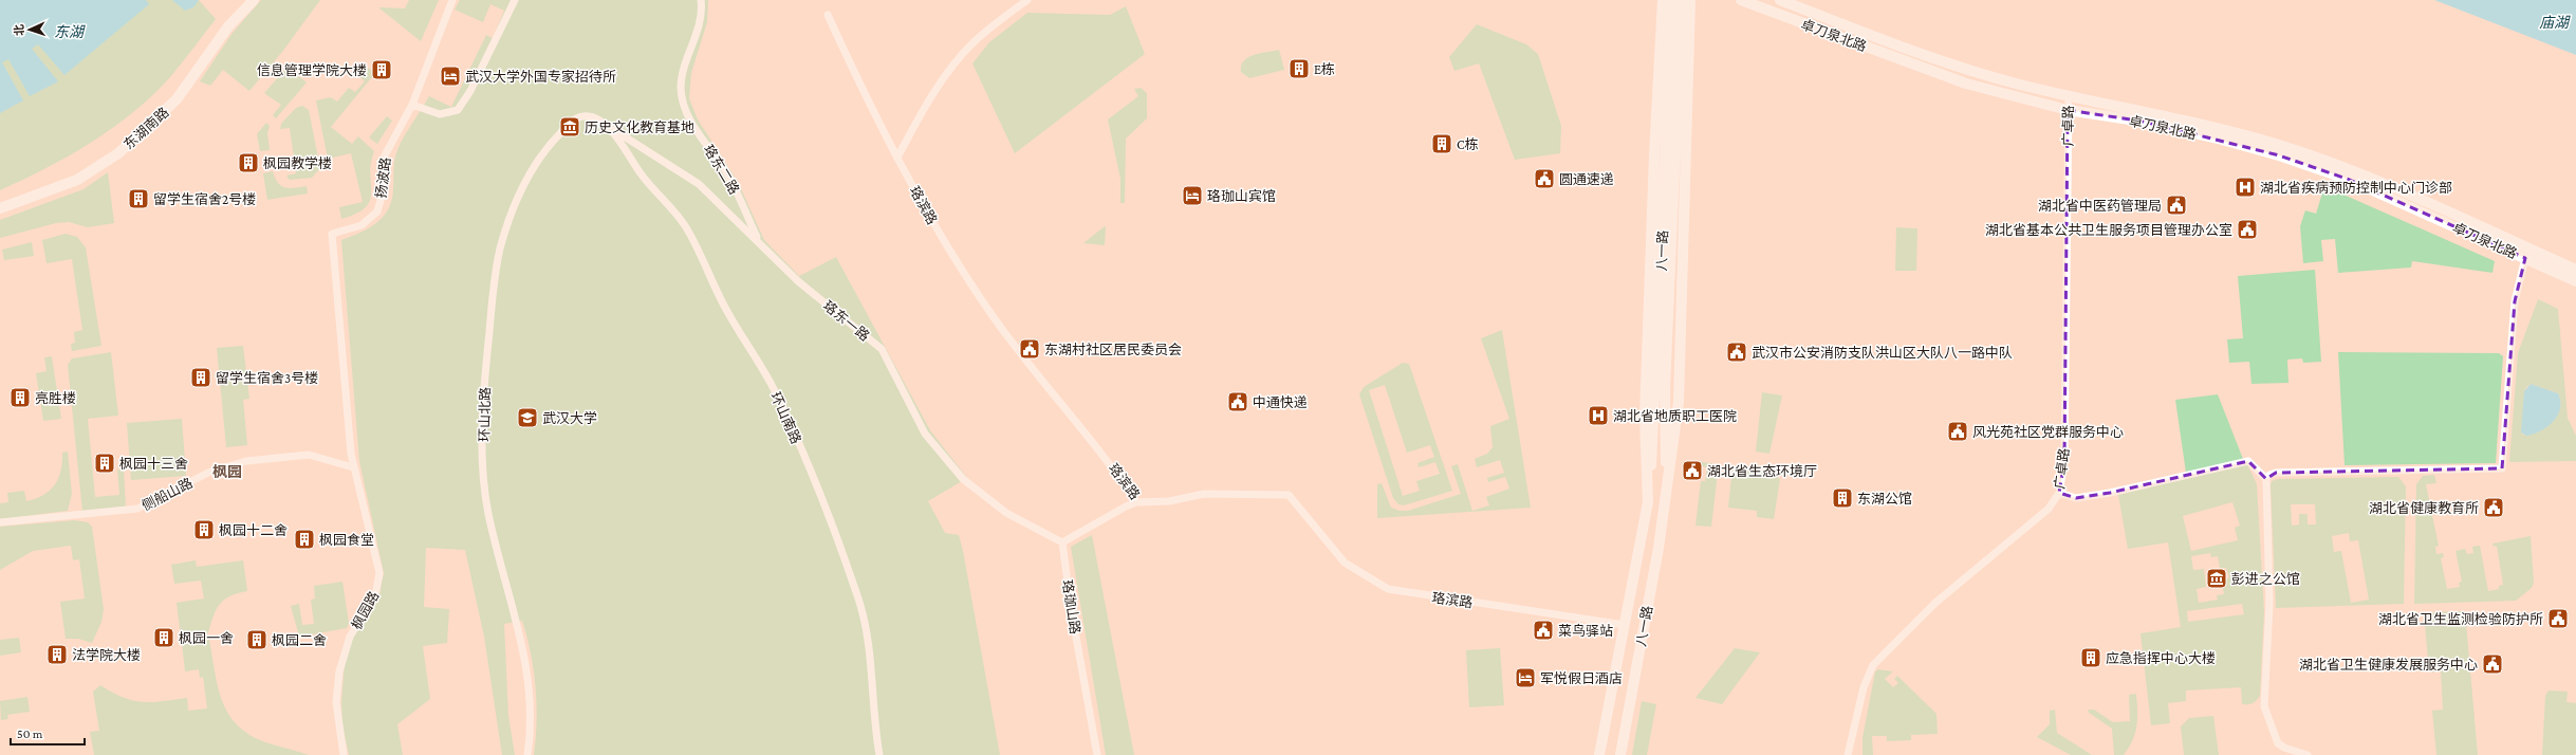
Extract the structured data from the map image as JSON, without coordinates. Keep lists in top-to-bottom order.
{
  "streets": {
    "main road": ["卓刀泉北路", "东湖南路", "八一路"],
    "street": [
      "广卓路",
      "珞东二路",
      "扬波路",
      "珞滨路",
      "珞东一路",
      "环山北路",
      "环山南路",
      "侧船山路",
      "珞珈山路",
      "枫园路"
    ]
  },
  "crossings": [
    ["卓刀泉北路", "广卓路"],
    ["珞东二路", "珞东一路"],
    ["扬波路", "枫园路"],
    ["珞滨路", "八一路"],
    ["珞东一路", "环山北路"],
    ["珞东一路", "环山南路"],
    ["珞东一路", "珞珈山路"],
    ["侧船山路", "枫园路"]
  ],
  "districts": ["枫园"],
  "water": ["庙湖", "东湖"],
  "places": {
    "building": [
      "E栋",
      "信息管理学院大楼",
      "C栋",
      "枫园教学楼",
      "留学生宿舍2号楼",
      "留学生宿舍3号楼",
      "亮胜楼",
      "枫园十三舍",
      "东湖公馆",
      "枫园十二舍",
      "枫园食堂",
      "枫园一舍",
      "枫园二舍",
      "法学院大楼",
      "应急指挥中心大楼"
    ],
    "hotel": ["武汉大学外国专家招待所", "珞珈山宾馆", "军悦假日酒店"],
    "museum": ["历史文化教育基地", "彭进之公馆"],
    "public building": [
      "圆通速递",
      "湖北省中医药管理局",
      "湖北省基本公共卫生服务项目管理办公室",
      "东湖村社区居民委员会",
      "武汉市公安消防支队洪山区大队八一路中队",
      "中通快递",
      "风光苑社区党群服务中心",
      "湖北省生态环境厅",
      "湖北省健康教育所",
      "湖北省卫生监测检验防护所",
      "菜鸟驿站",
      "湖北省卫生健康发展服务中心"
    ],
    "hospital": ["湖北省疾病预防控制中心门诊部", "湖北省地质职工医院"],
    "school or university": ["武汉大学"]
  },
  "scale_bar": "50 m",
  "north": "left"
}
